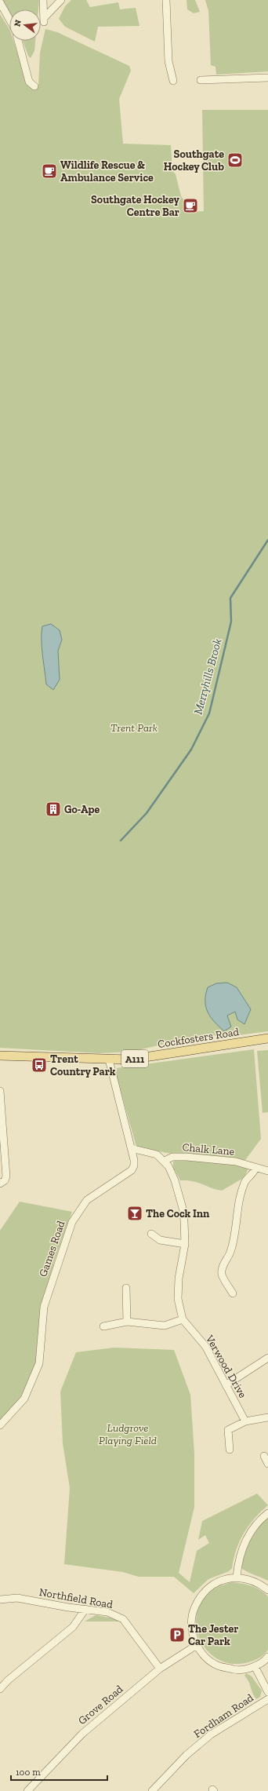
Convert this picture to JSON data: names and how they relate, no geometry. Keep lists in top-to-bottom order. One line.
{"streets":{"main road":["Cockfosters Road","A111"],"street":["Chalk Lane","Games Road","Verwood Drive","Northfield Road","Grove Road","Fordham Road"]},"crossings":[["Cockfosters Road","Games Road"],["Chalk Lane","Verwood Drive"],["Northfield Road","Grove Road"]],"water":["Merryhills Brook"],"parks":["Trent Park","Ludgrove Playing Field"],"places":{"sports":["Southgate Hockey Club"],"cafe":["Wildlife Rescue & Ambulance Service","Southgate Hockey Centre Bar"],"building":["Go-Ape"],"bus stop":["Trent Country Park"],"bar":["The Cock Inn"],"parking":["The Jester Car Park"]},"scale_bar":"100 m","north":"left"}
